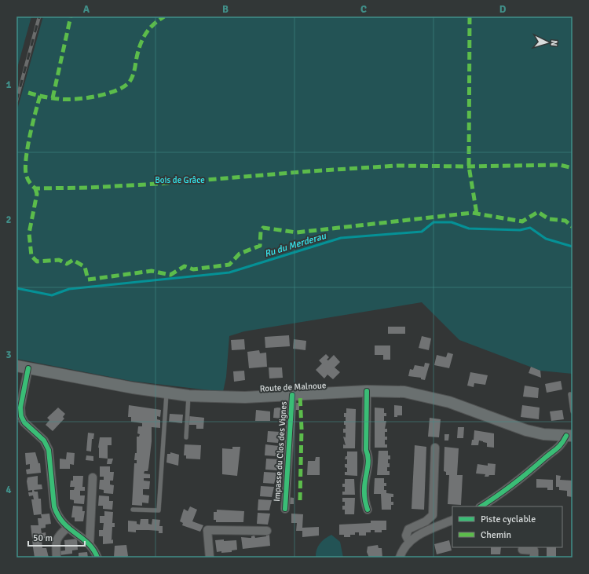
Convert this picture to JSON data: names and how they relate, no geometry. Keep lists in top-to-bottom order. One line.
{"streets":{"main road":["Route de Malnoue"],"street":["Impasse du Clos des Vignes"]},"crossings":[["Route de Malnoue","Impasse du Clos des Vignes"]],"water":["Ru du Merderau"],"parks":["Bois de Grâce"],"legend":["Piste cyclable","Chemin"],"scale_bar":"50 m","north":"right","grid":{"columns":["A","B","C","D"],"rows":["1","2","3","4"]}}
